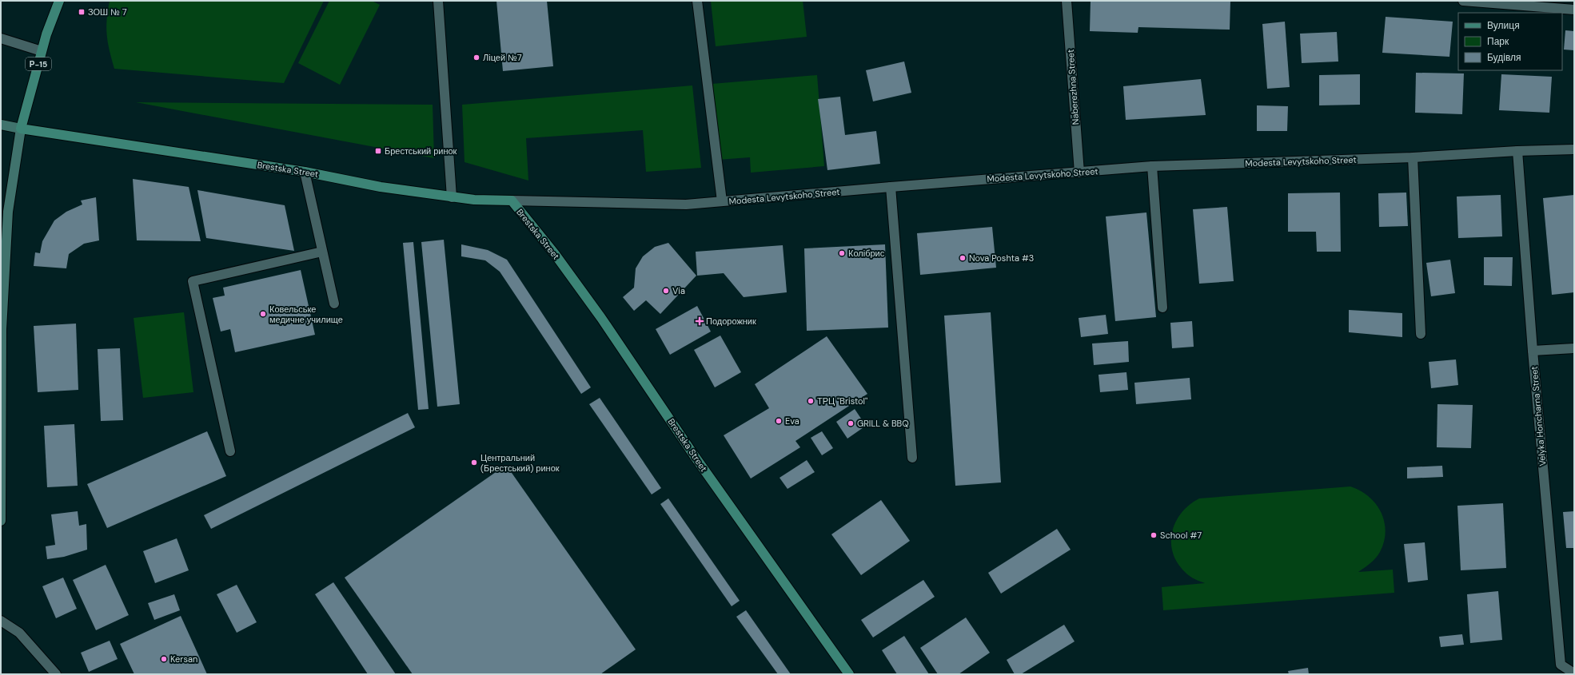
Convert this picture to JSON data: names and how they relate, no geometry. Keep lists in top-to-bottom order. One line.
{"streets":{"main road":["Р-15","Brestska Street"],"street":["Naberezhna Street","Modesta Levytskoho Street","Velyka Honcharna Street"]},"crossings":[["Р-15","Brestska Street"],["Naberezhna Street","Modesta Levytskoho Street"],["Modesta Levytskoho Street","Brestska Street"],["Modesta Levytskoho Street","Velyka Honcharna Street"]],"places":{"transit":["ЗОШ № 7","Брестський ринок"],"other":["Ліцей №7","Колібрис","Nova Poshta #3","Via","Ковельське медичне училище","ТРЦ \"Bristol\"","Eva","GRILL & BBQ","Центральний (Брестський) ринок","School #7","Kersan"],"health":["Подорожник"]},"legend":["Вулиця","Парк","Будівля"]}
